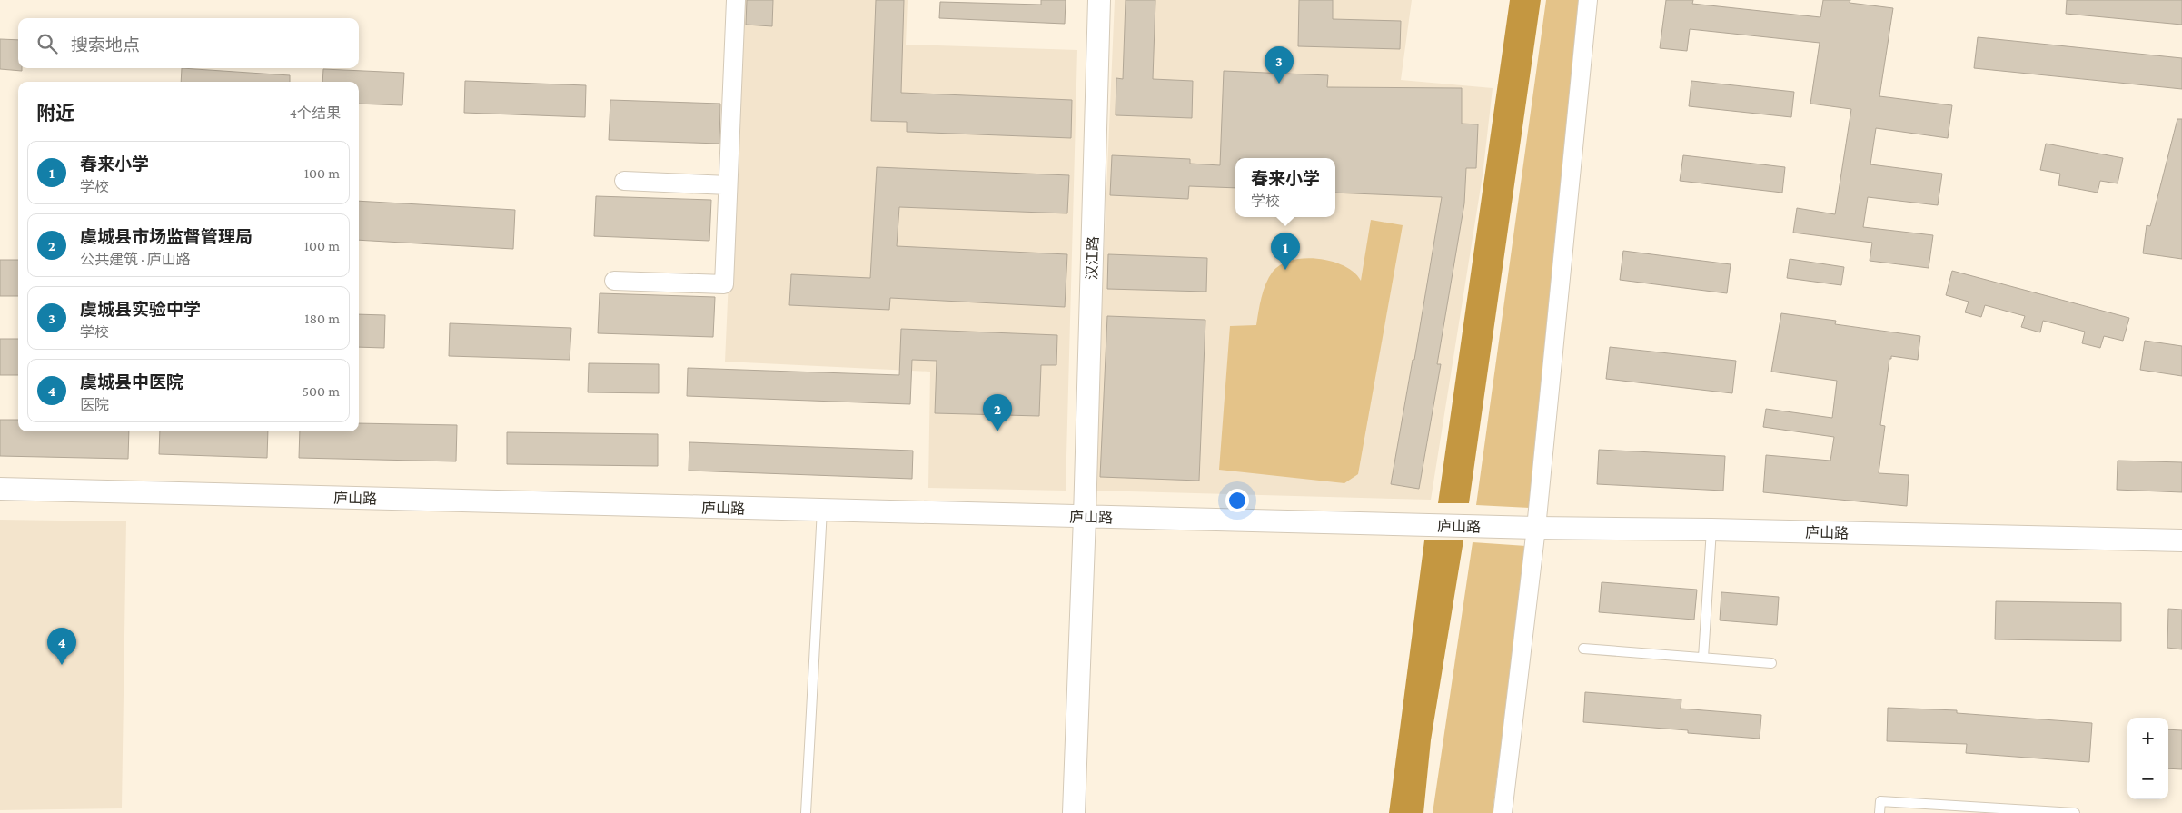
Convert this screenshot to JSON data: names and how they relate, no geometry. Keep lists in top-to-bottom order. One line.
{"streets":{"street":["汉江路","庐山路"]},"crossings":[["汉江路","庐山路"]],"page":{"search":"搜索地点","pins":["3","1","2","4"],"heading":["附近","4个结果"],"list":[{"mark":"1","name":"春来小学","note":"学校","value":"100 m"},{"mark":"2","name":"虞城县市场监督管理局","note":"公共建筑 · 庐山路","value":"100 m"},{"mark":"3","name":"虞城县实验中学","note":"学校","value":"180 m"},{"mark":"4","name":"虞城县中医院","note":"医院","value":"500 m"}],"popup":["春来小学","学校"],"map_buttons":["+","−"]}}
